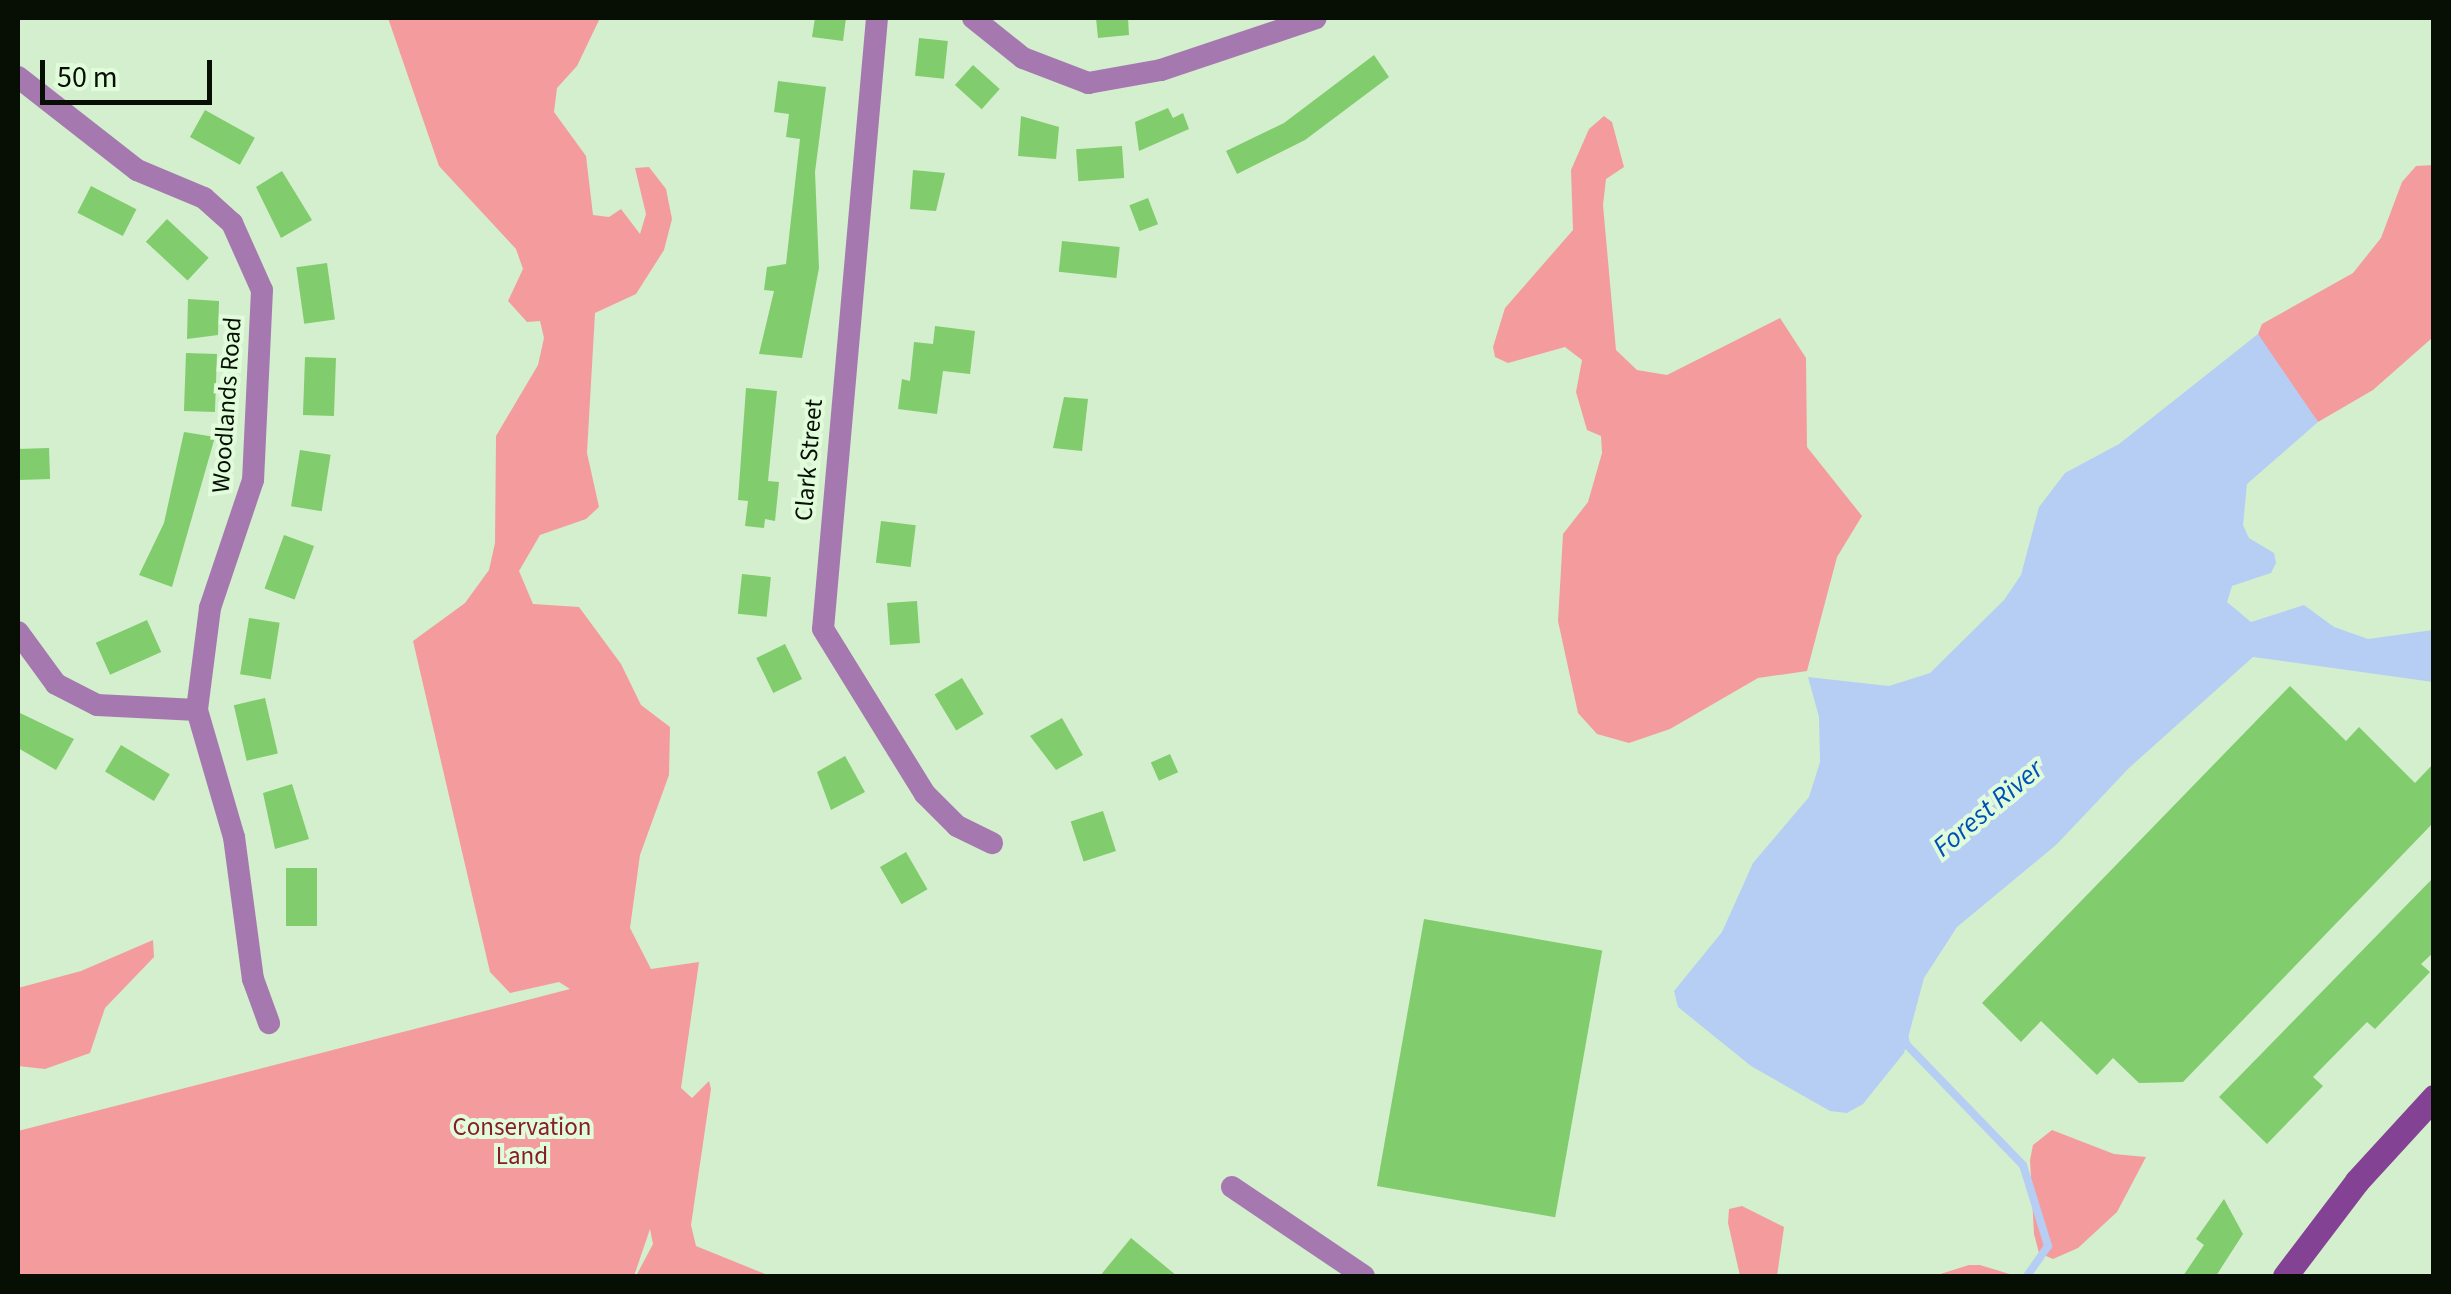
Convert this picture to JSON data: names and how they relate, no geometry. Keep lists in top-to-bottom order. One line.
{"streets":{"street":["Woodlands Road","Clark Street"]},"water":["Forest River"],"parks":["Conservation Land"],"scale_bar":"50 m"}
